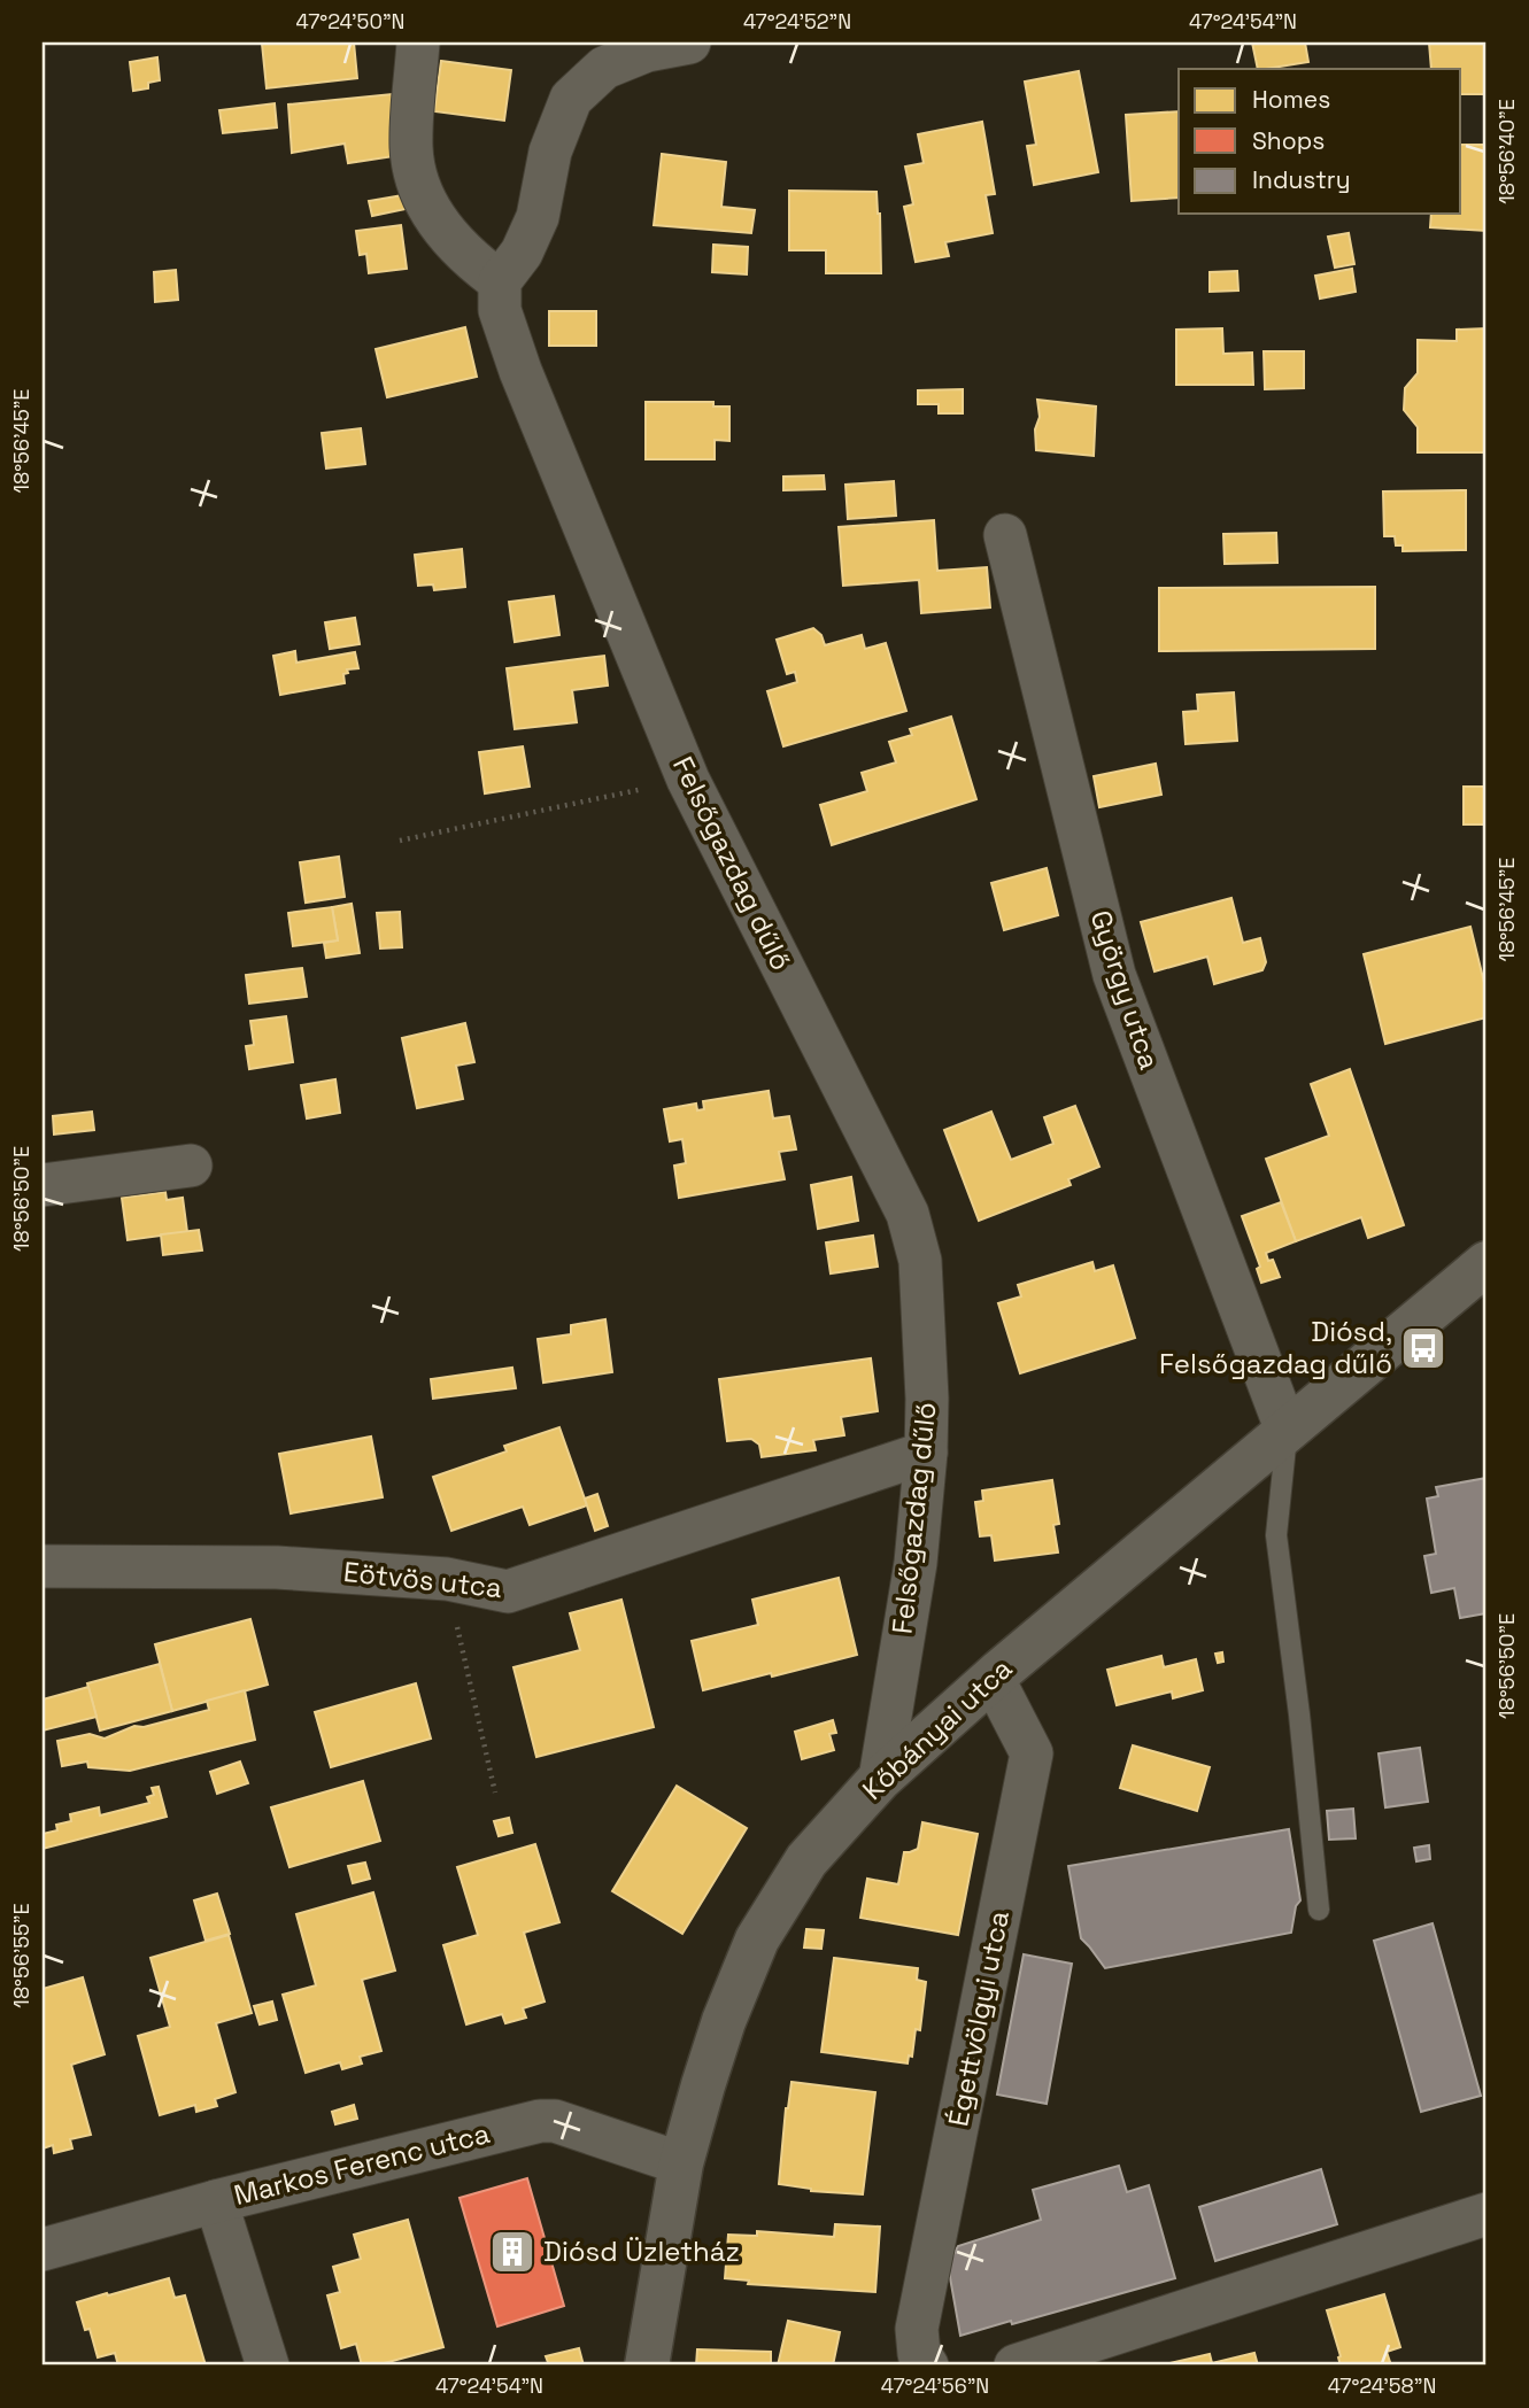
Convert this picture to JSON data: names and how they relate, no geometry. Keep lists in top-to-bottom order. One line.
{"streets":{"street":["Felsőgazdag dűlő","György utca","Eötvös utca","Kőbányai utca","Égettvölgyi utca","Markos Ferenc utca"]},"crossings":[["Felsőgazdag dűlő","Eötvös utca"],["Felsőgazdag dűlő","Kőbányai utca"],["György utca","Kőbányai utca"],["Kőbányai utca","Égettvölgyi utca"],["Kőbányai utca","Markos Ferenc utca"]],"places":{"bus stop":["Diósd, Felsőgazdag dűlő"],"building":["Diósd Üzletház"]},"legend":["Homes","Shops","Industry"],"coordinates":["47°24'50\"N","47°24'52\"N","47°24'54\"N","18°56'40\"E","18°56'45\"E","18°56'50\"E","18°56'55\"E","47°24'56\"N","47°24'58\"N"]}
